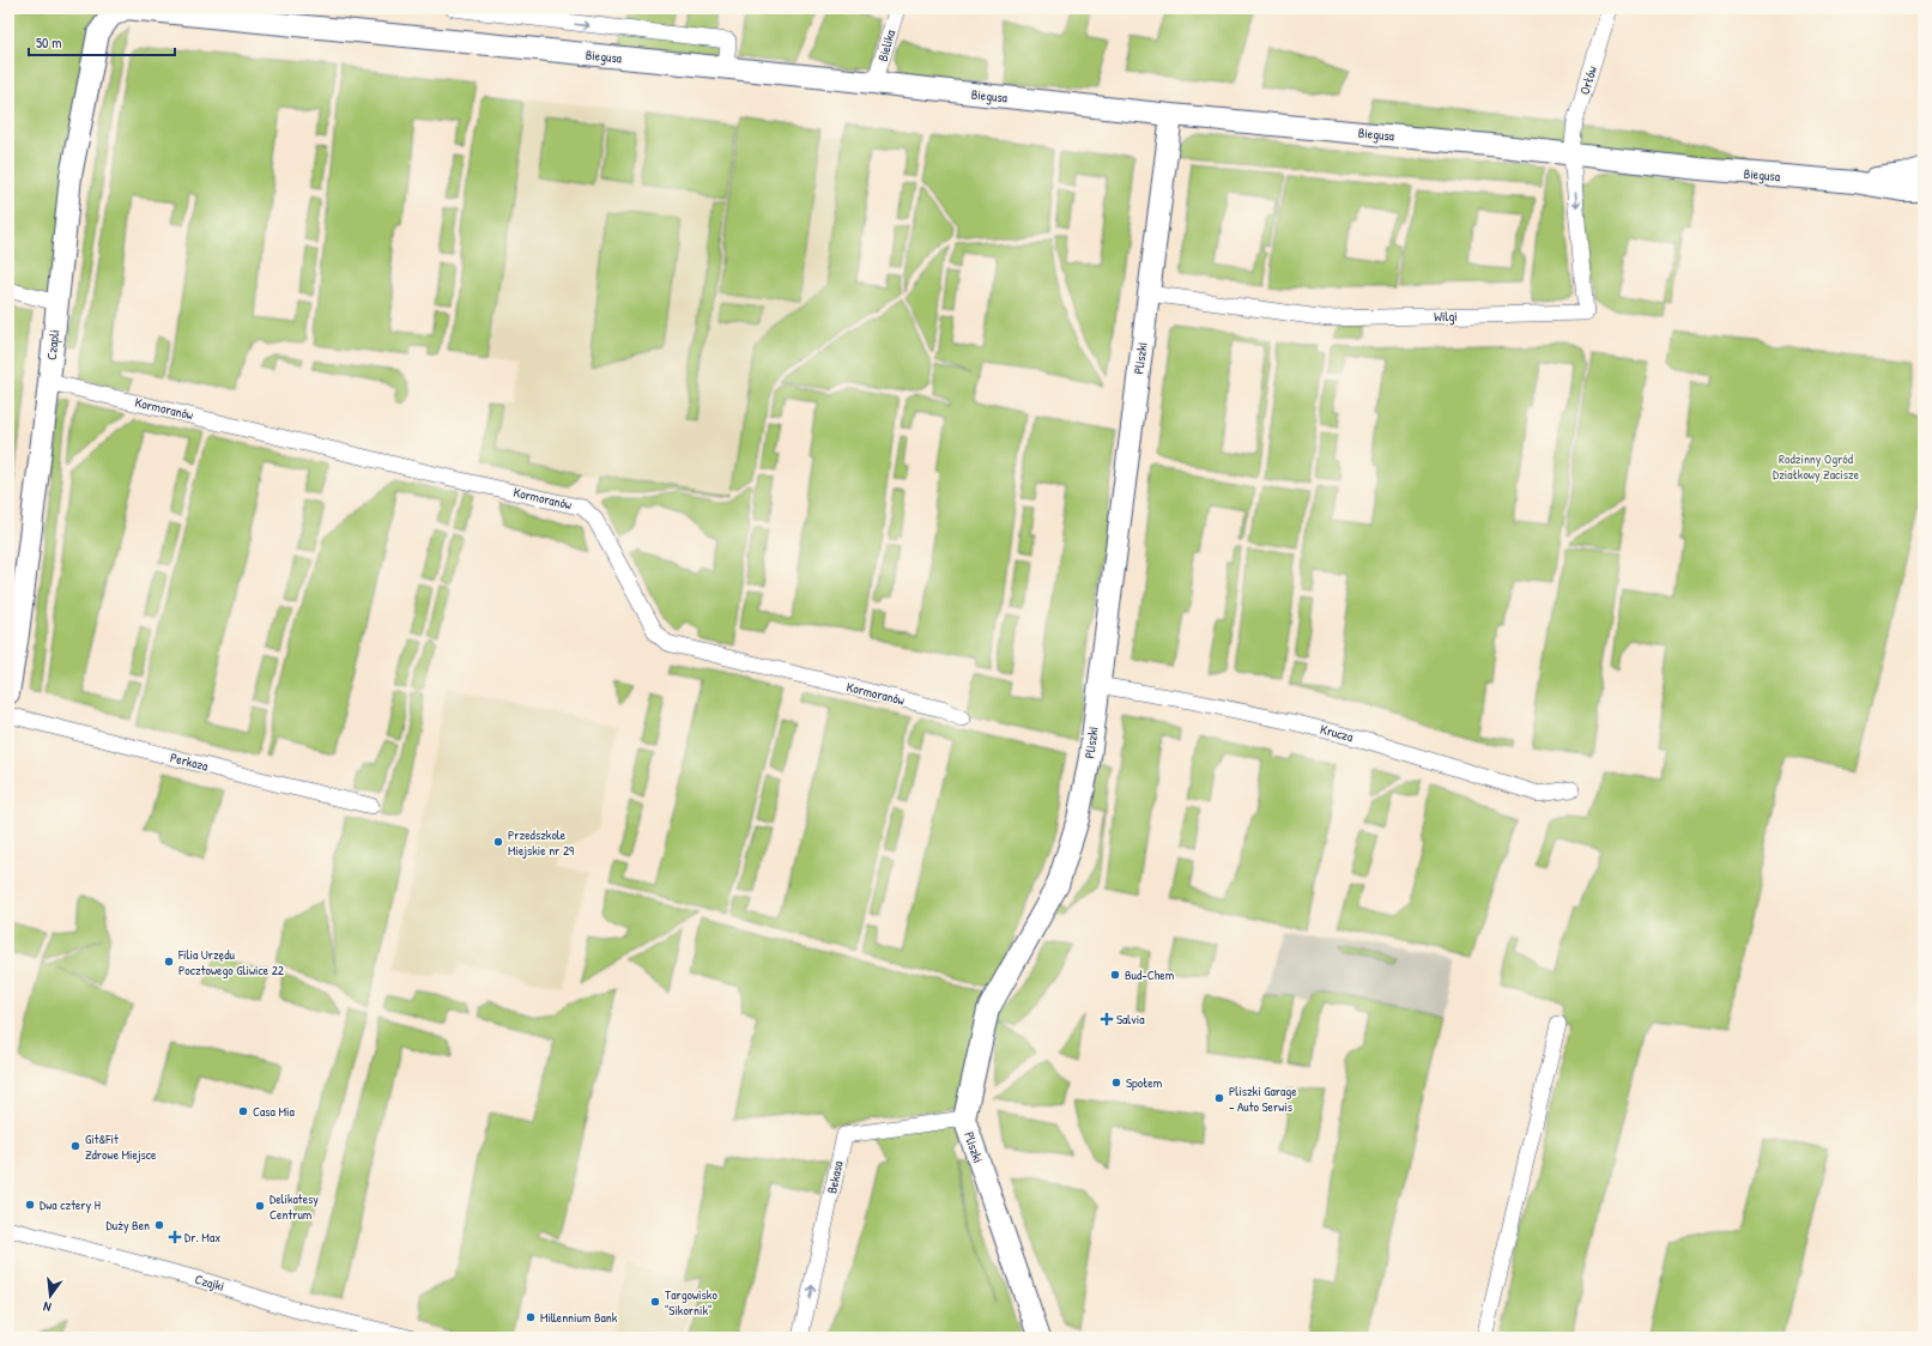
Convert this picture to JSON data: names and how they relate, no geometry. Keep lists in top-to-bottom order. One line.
{"streets":{"street":["Bielika","Biegusa","Orłów","Wilgi","Czapli","Pliszki","Kormoranów","Krucza","Perkoza","Bekasa","Czajki"]},"crossings":[["Bielika","Biegusa"],["Biegusa","Orłów"],["Biegusa","Wilgi"],["Biegusa","Czapli"],["Biegusa","Pliszki"],["Orłów","Wilgi"],["Wilgi","Pliszki"],["Czapli","Kormoranów"],["Pliszki","Krucza"],["Pliszki","Bekasa"]],"one_way":["Bekasa"],"parks":["Rodzinny Ogród Działkowy Zacisze"],"places":{"other":["Przedszkole Miejskie nr 29","Filia Urzędu Pocztowego Gliwice 22","Bud-Chem","Społem","Pliszki Garage - Auto Serwis","Casa Mia","Git&Fit Zdrowe Miejsce","Dwa cztery H","Delikatesy Centrum","Duży Ben","Targowisko \"Sikornik\"","Millennium Bank"],"health":["Salvia","Dr. Max"]},"scale_bar":"50 m","north":"bottom"}
